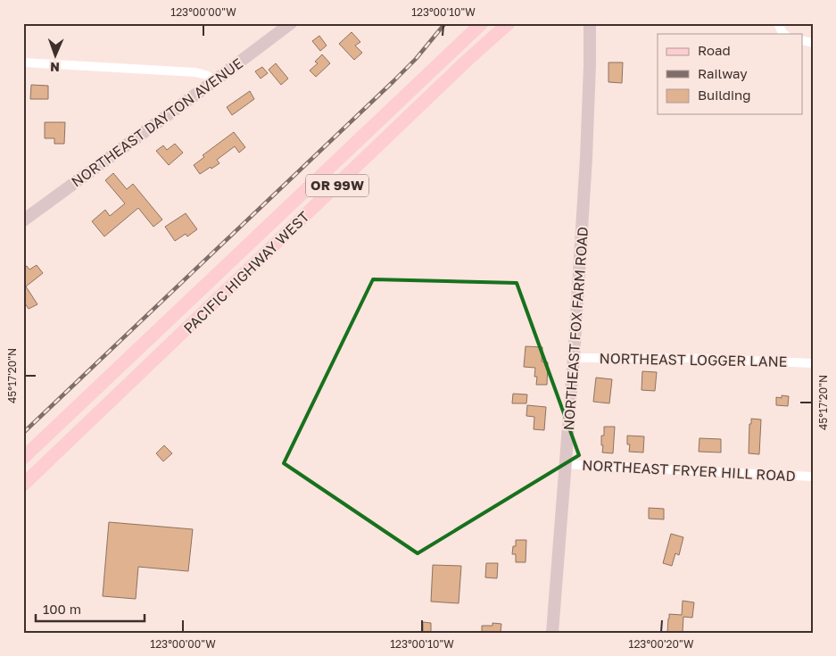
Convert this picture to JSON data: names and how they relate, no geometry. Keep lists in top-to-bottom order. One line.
{"streets":{"main road":["OR 99W","PACIFIC HIGHWAY WEST"],"street":["NORTHEAST DAYTON AVENUE","NORTHEAST FOX FARM ROAD","NORTHEAST LOGGER LANE","NORTHEAST FRYER HILL ROAD"]},"crossings":[["NORTHEAST FOX FARM ROAD","NORTHEAST LOGGER LANE"],["NORTHEAST FOX FARM ROAD","NORTHEAST FRYER HILL ROAD"]],"legend":["Road","Railway","Building"],"scale_bar":"100 m","north":"bottom","coordinates":["123°00'00\"W","123°00'10\"W","45°17'20\"N","123°00'20\"W"]}
